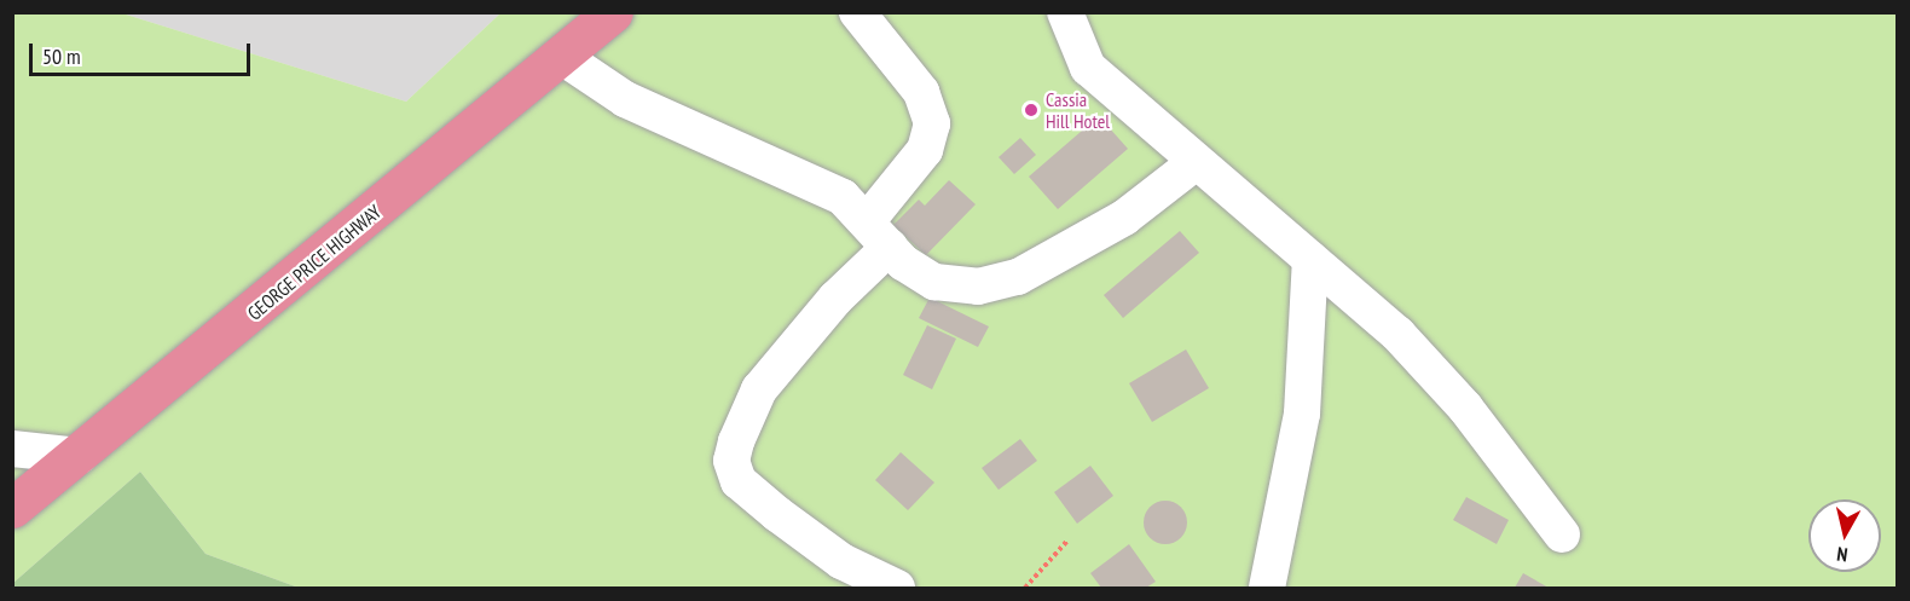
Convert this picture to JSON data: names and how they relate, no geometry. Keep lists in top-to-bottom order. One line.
{"streets":{"highway":["GEORGE PRICE HIGHWAY"]},"places":["Cassia Hill Hotel"],"scale_bar":"50 m","north":"bottom"}
